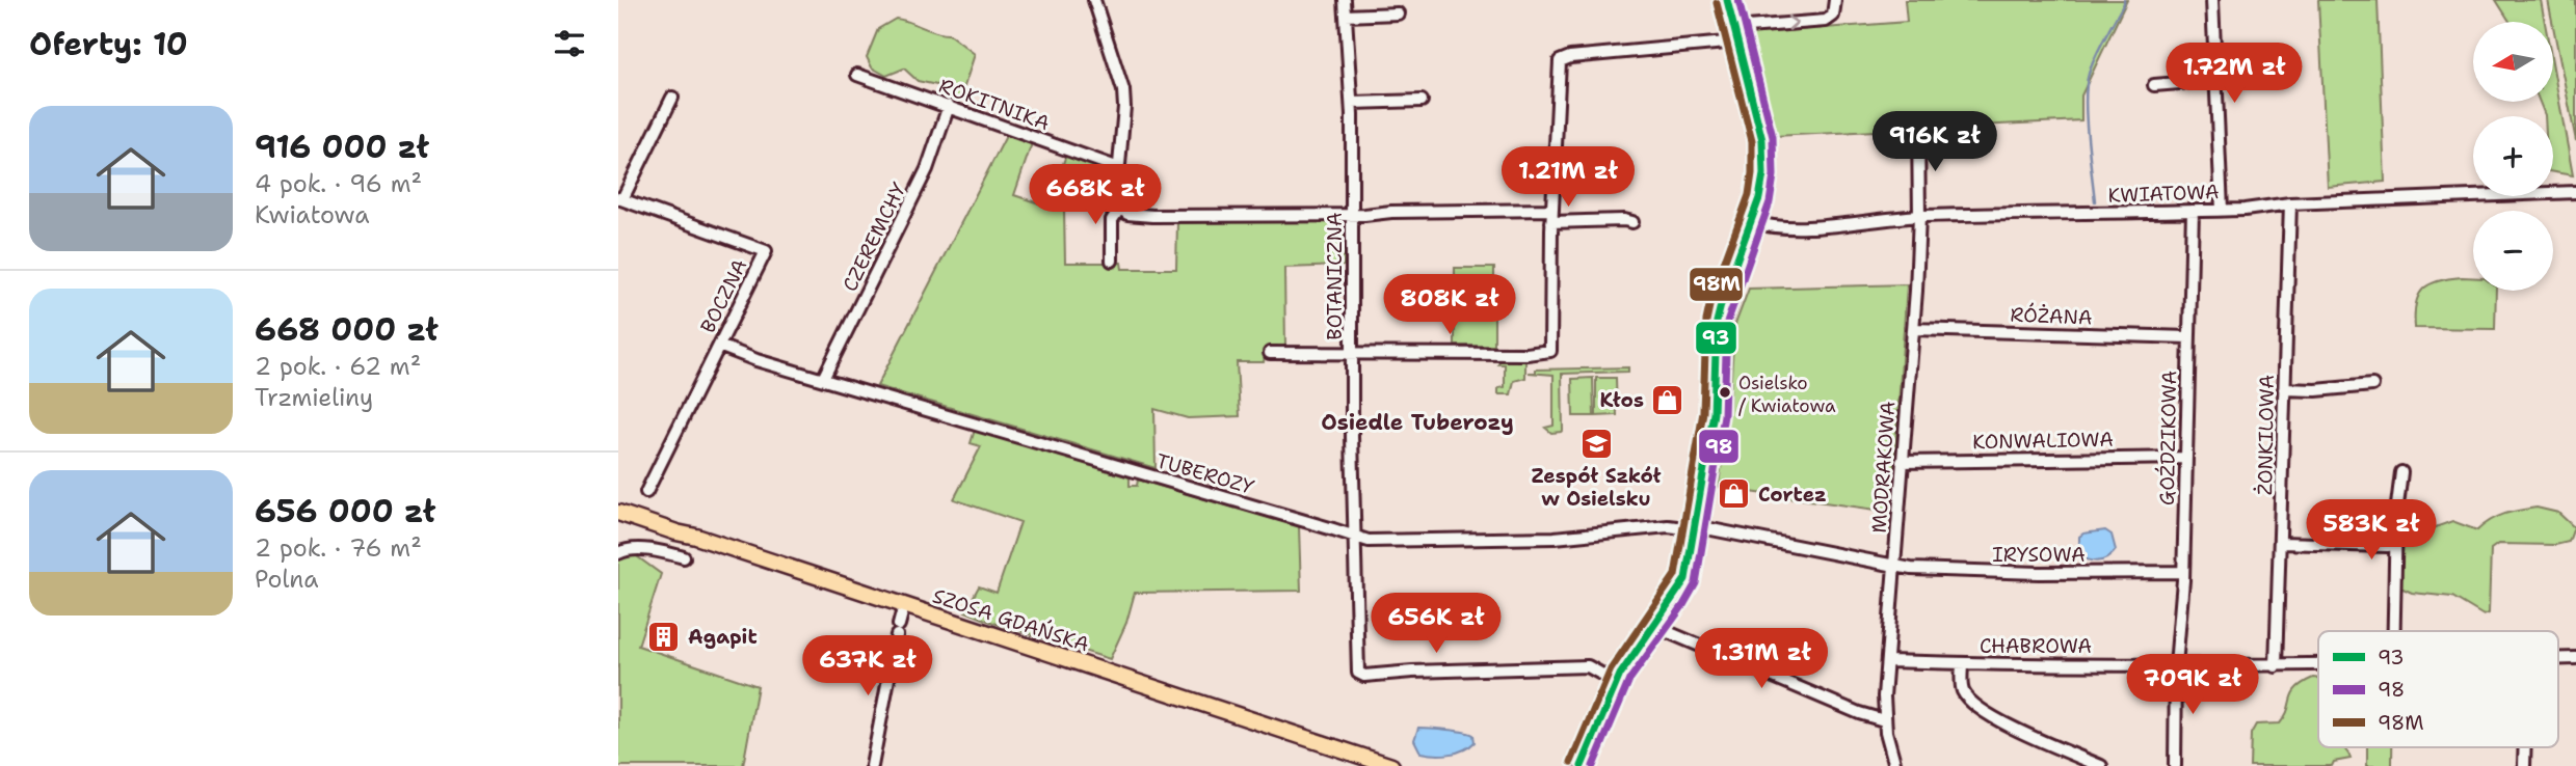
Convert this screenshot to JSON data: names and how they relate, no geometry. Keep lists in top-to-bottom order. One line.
{"streets":{"main road":["SZOSA GDAŃSKA"],"street":["ROKITNIKA","KWIATOWA","CZEREMCHY","BOTANICZNA","BOCZNA","RÓŻANA","ŻONKILOWA","GOŹDZIKOWA","KONWALIOWA","MODRAKOWA","TUBEROZY","IRYSOWA","CHABROWA"]},"crossings":[["ROKITNIKA","CZEREMCHY"],["KWIATOWA","ŻONKILOWA"],["KWIATOWA","GOŹDZIKOWA"],["KWIATOWA","MODRAKOWA"],["CZEREMCHY","TUBEROZY"],["BOTANICZNA","TUBEROZY"],["BOCZNA","TUBEROZY"],["RÓŻANA","GOŹDZIKOWA"],["RÓŻANA","MODRAKOWA"],["ŻONKILOWA","CHABROWA"],["GOŹDZIKOWA","KONWALIOWA"],["GOŹDZIKOWA","IRYSOWA"],["GOŹDZIKOWA","CHABROWA"],["KONWALIOWA","MODRAKOWA"],["MODRAKOWA","IRYSOWA"],["MODRAKOWA","CHABROWA"],["TUBEROZY","IRYSOWA"]],"districts":["Osiedle Tuberozy"],"places":{"other":["Osielsko / Kwiatowa"],"shop":["Kłos","Cortez"],"school or university":["Zespół Szkół w Osielsku"],"building":["Agapit"]},"lines":["transit line 93","transit line 98","transit line 98M"],"legend":["93","98","98M"],"north":"left","page":{"heading":"Oferty: 10","map_buttons":["+","−"],"price":["1.72M zł","916K zł","1.21M zł","668K zł","808K zł","583K zł","656K zł","1.31M zł","637K zł","709K zł"],"list":[{"name":"916 000 zł","note":"4 pok. · 96 m² · Kwiatowa"},{"name":"668 000 zł","note":"2 pok. · 62 m² · Trzmieliny"},{"name":"656 000 zł","note":"2 pok. · 76 m² · Polna"}]}}
